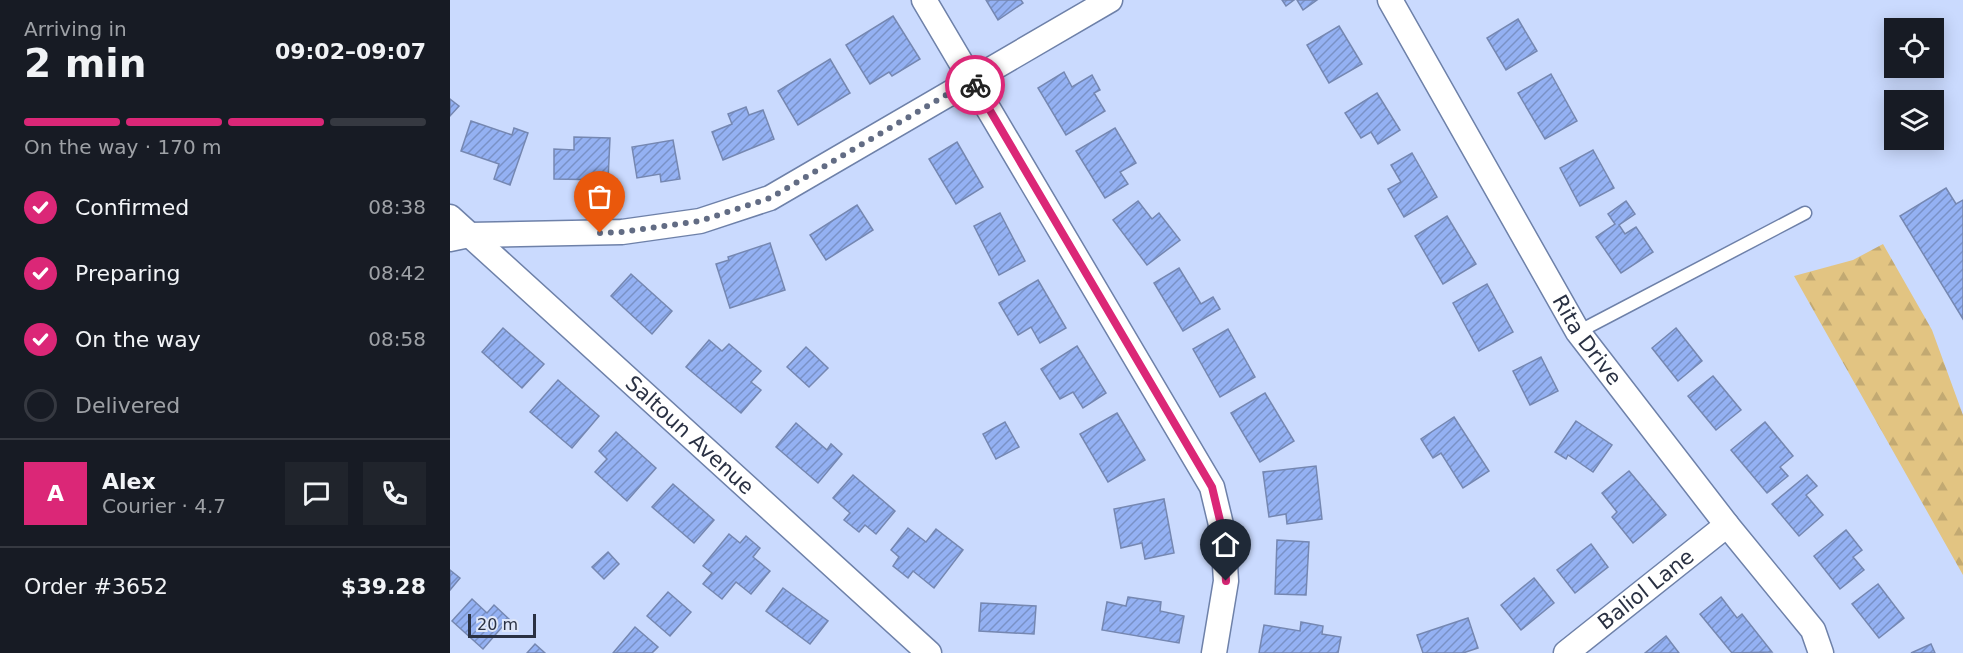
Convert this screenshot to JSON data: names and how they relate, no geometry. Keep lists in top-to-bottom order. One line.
{"streets":{"street":["Rita Drive","Saltoun Avenue","Baliol Lane"]},"crossings":[["Rita Drive","Baliol Lane"]],"scale_bar":"20 m","page":{"heading":["2 min","Arriving in","09:02–09:07"],"panel":["Alex","Courier · 4.7","Order #3652","$39.28"],"bar":"On the way · 170 m","list":[["Confirmed","08:38"],["Preparing","08:42"],["On the way","08:58"],"Delivered"],"round":"A","scale":"20 m"}}
